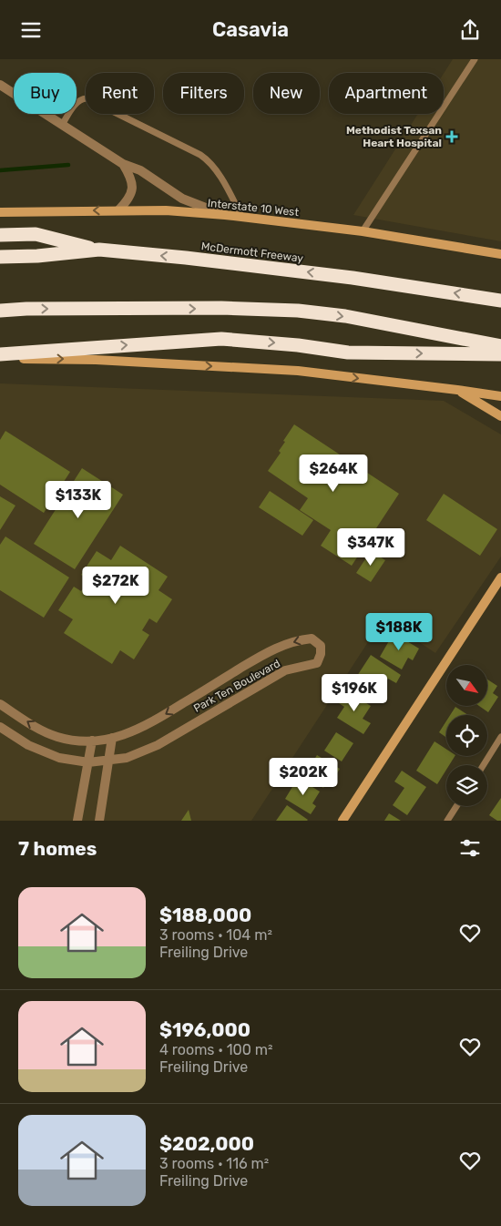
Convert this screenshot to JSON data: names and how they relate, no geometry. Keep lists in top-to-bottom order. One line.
{"streets":{"highway":["McDermott Freeway"],"main road":["Interstate 10 West"],"street":["Park Ten Boulevard"]},"places":{"health":["Methodist Texsan Heart Hospital"]},"north":"bottom right","page":{"header":"Casavia","chip":["Buy","Rent","Filters","New","Apartment"],"price":["$264K","$133K","$347K","$272K","$188K","$196K","$202K"],"heading":"7 homes","list":[{"name":"$188,000","note":"3 rooms · 104 m² · Freiling Drive"},{"name":"$196,000","note":"4 rooms · 100 m² · Freiling Drive"},{"name":"$202,000","note":"3 rooms · 116 m² · Freiling Drive"}]}}
